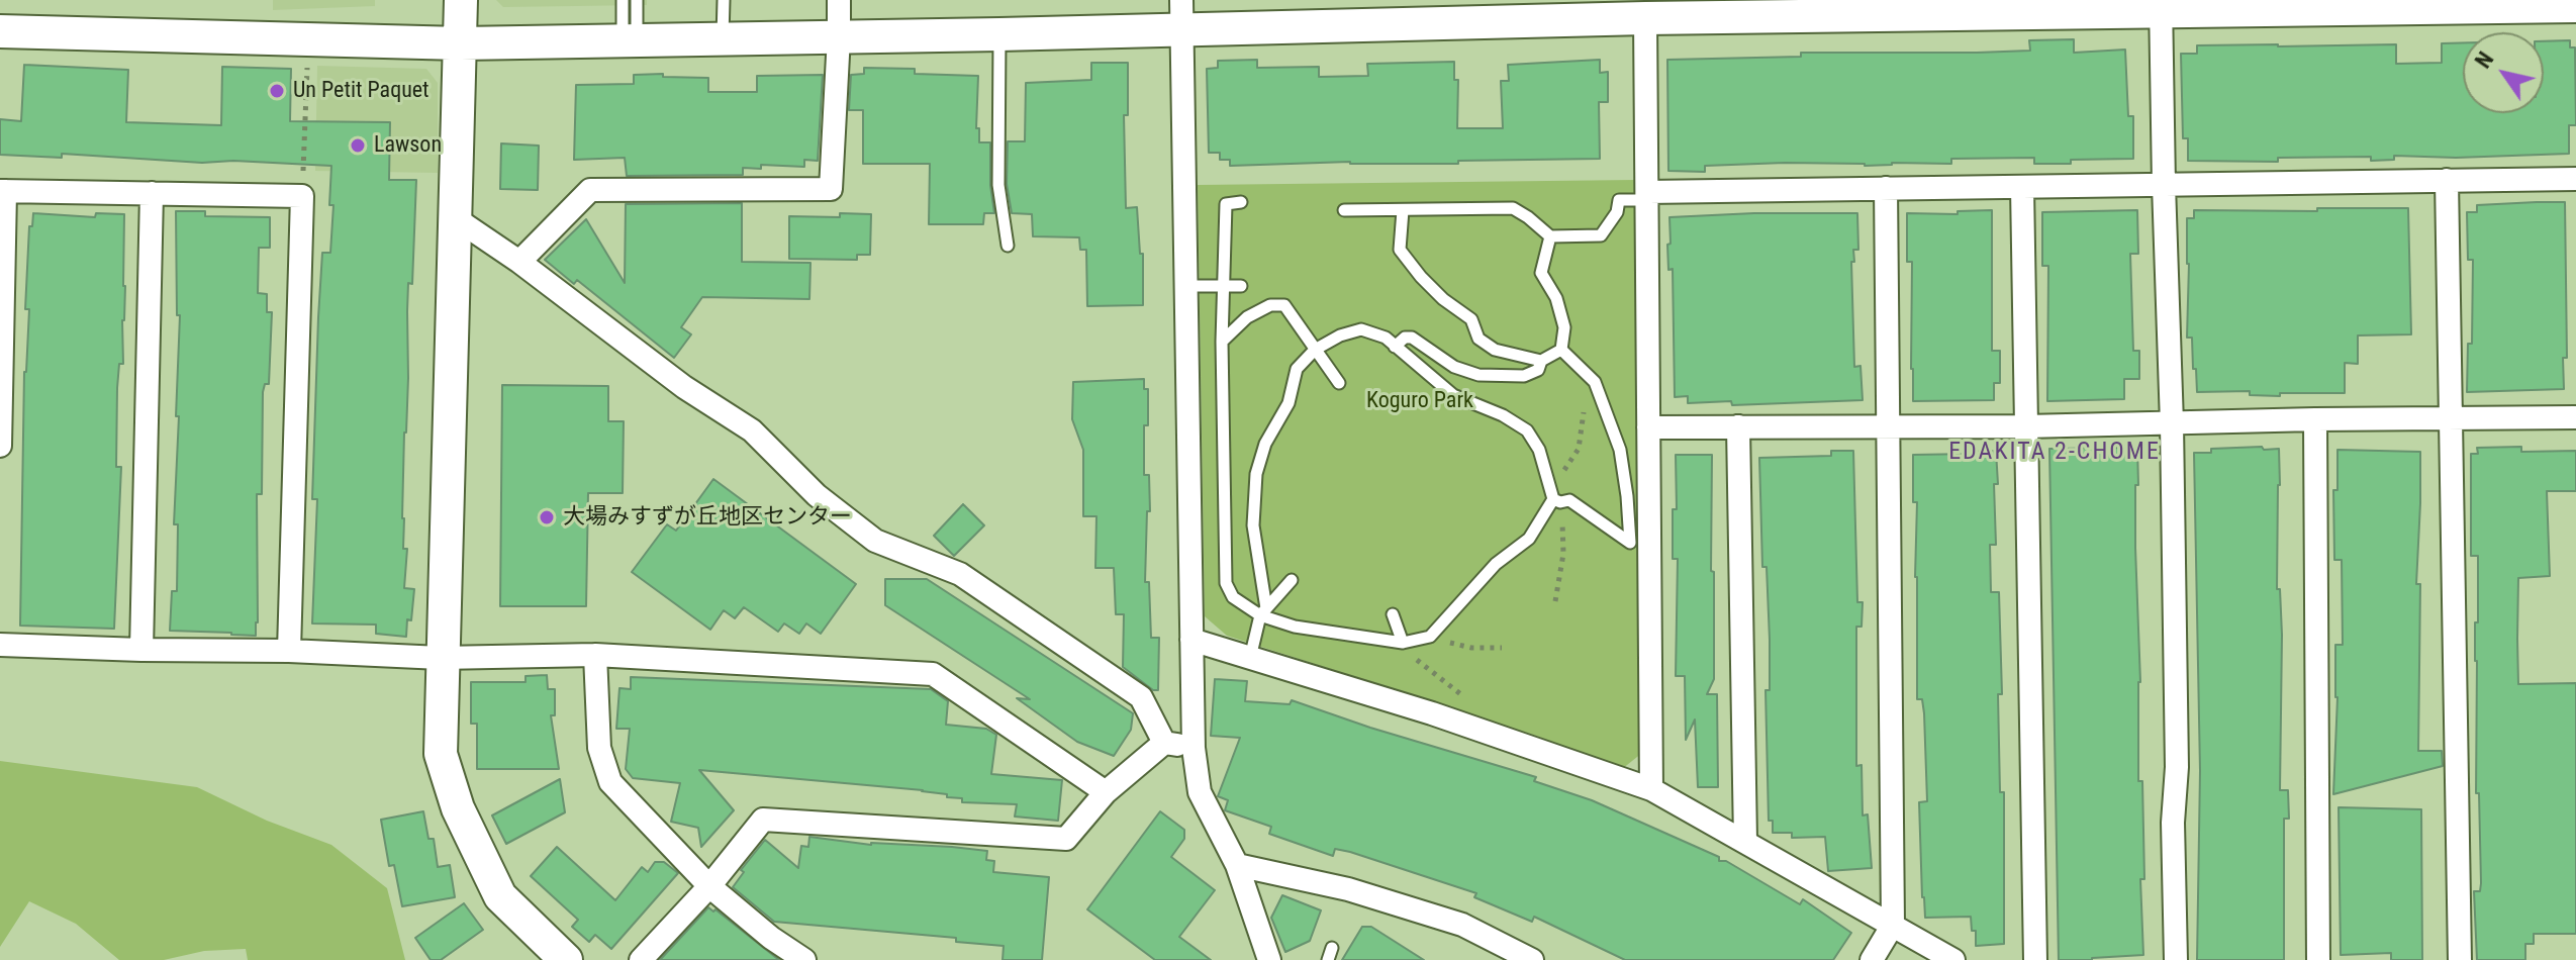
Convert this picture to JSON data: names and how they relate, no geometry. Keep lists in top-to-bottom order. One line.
{"districts":["EDAKITA 2-CHOME"],"parks":["Koguro Park"],"places":["Un Petit Paquet","Lawson","大場みすずが丘地区センター"],"north":"top left"}
